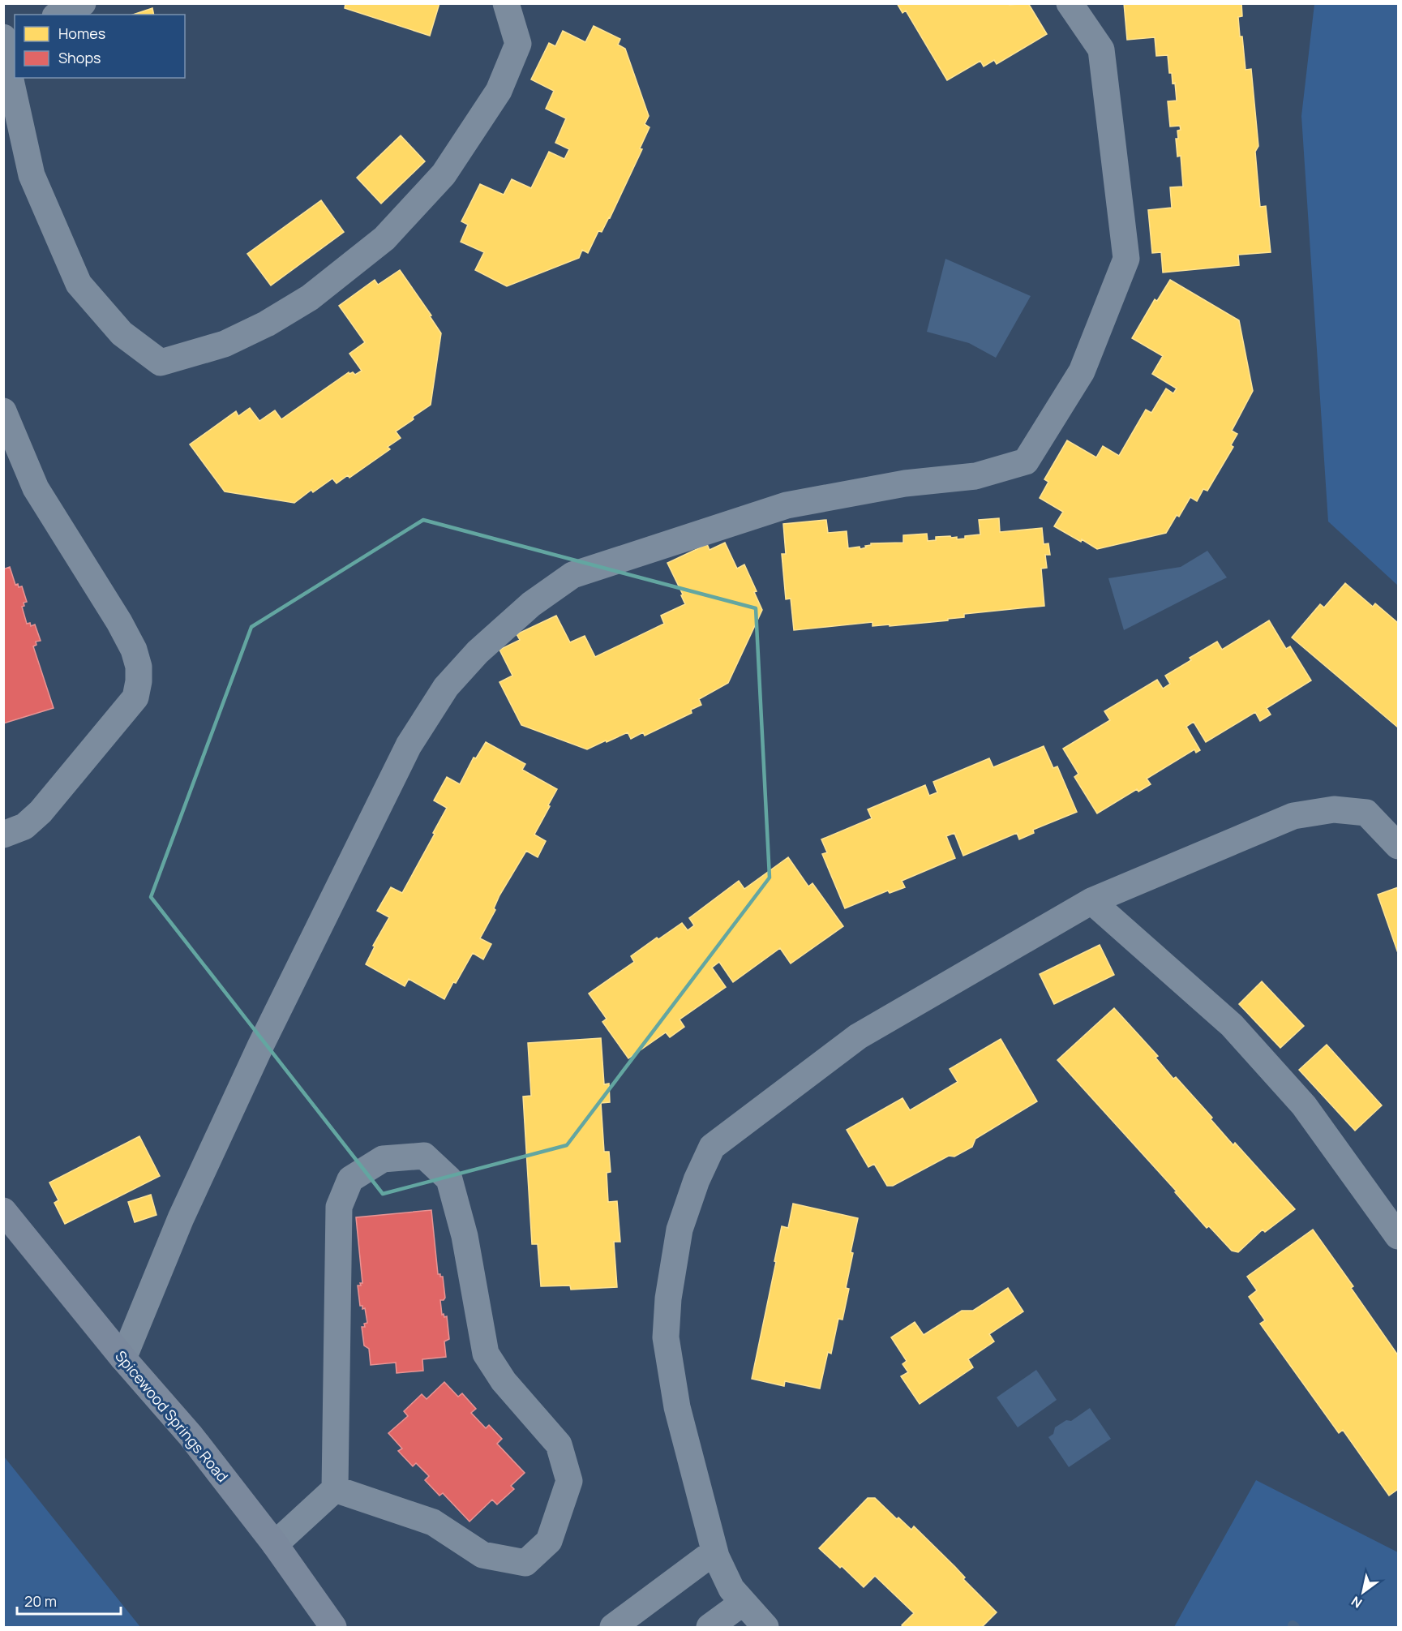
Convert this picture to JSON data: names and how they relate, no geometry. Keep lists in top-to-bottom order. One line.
{"streets":{"main road":["Spicewood Springs Road"]},"legend":["Homes","Shops"],"scale_bar":"20 m","north":"bottom left"}
